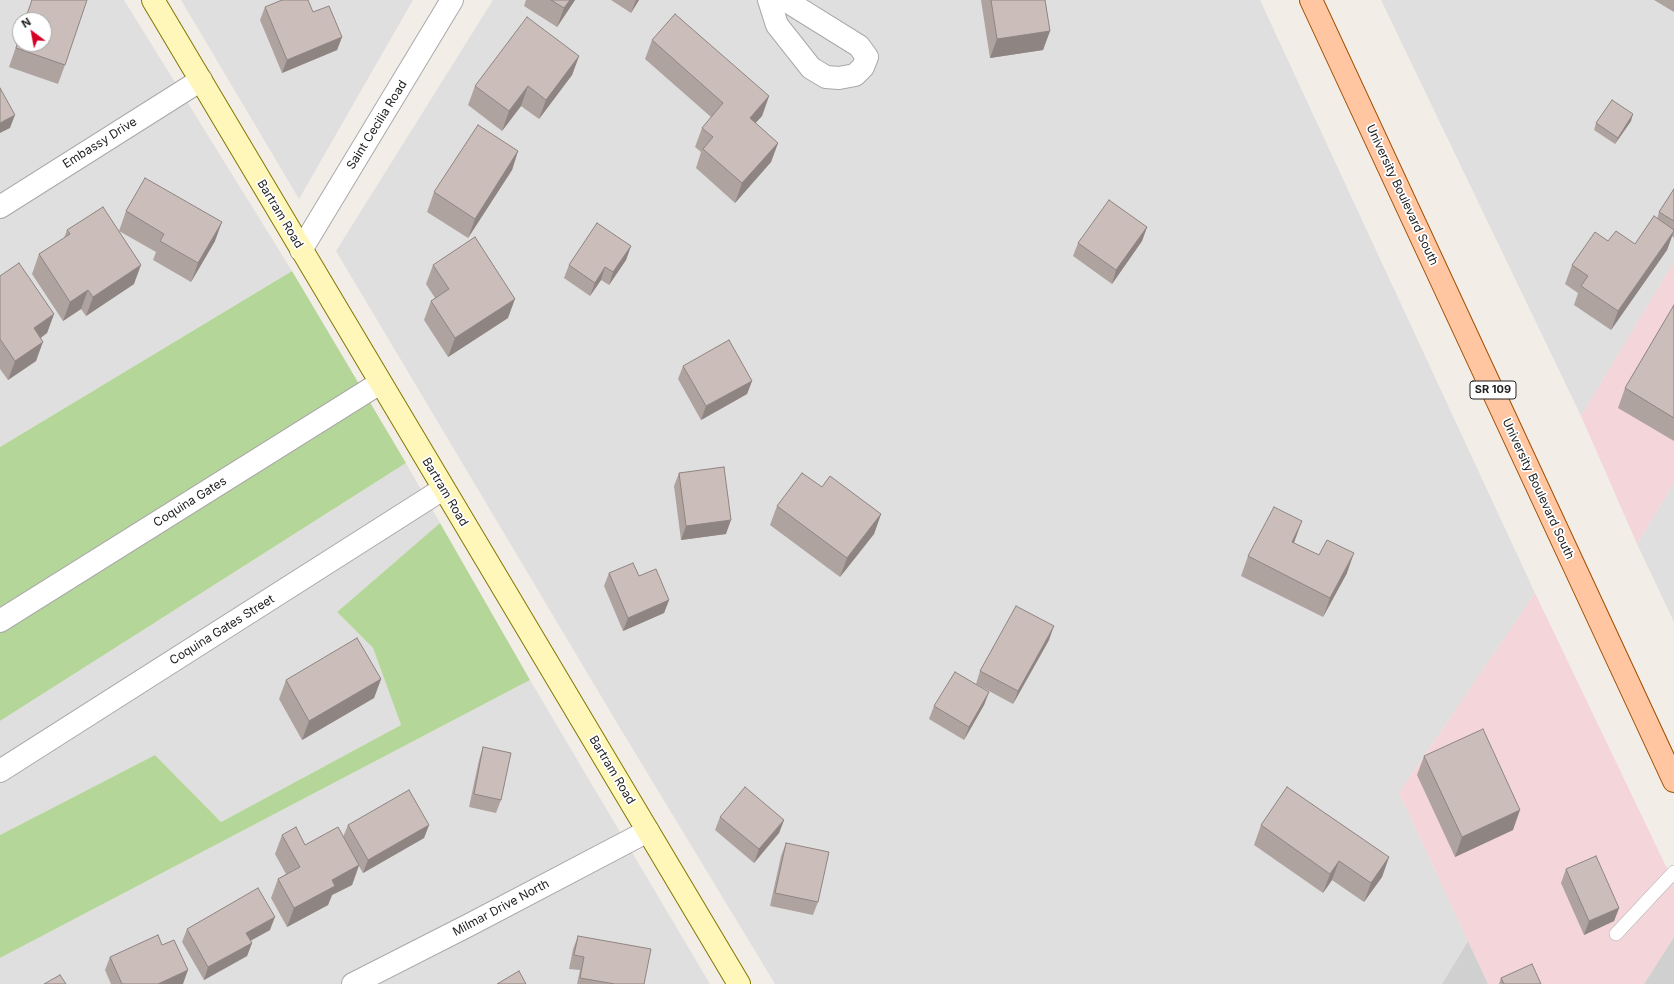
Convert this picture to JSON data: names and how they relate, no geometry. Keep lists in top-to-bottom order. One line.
{"streets":{"main road":["University Boulevard South","SR 109"],"street":["Saint Cecilia Road","Embassy Drive","Bartram Road","Coquina Gates","Coquina Gates Street","Milmar Drive North"]},"crossings":[["Saint Cecilia Road","Bartram Road"],["Embassy Drive","Bartram Road"],["Bartram Road","Coquina Gates"],["Bartram Road","Coquina Gates Street"],["Bartram Road","Milmar Drive North"]],"north":"top left"}
